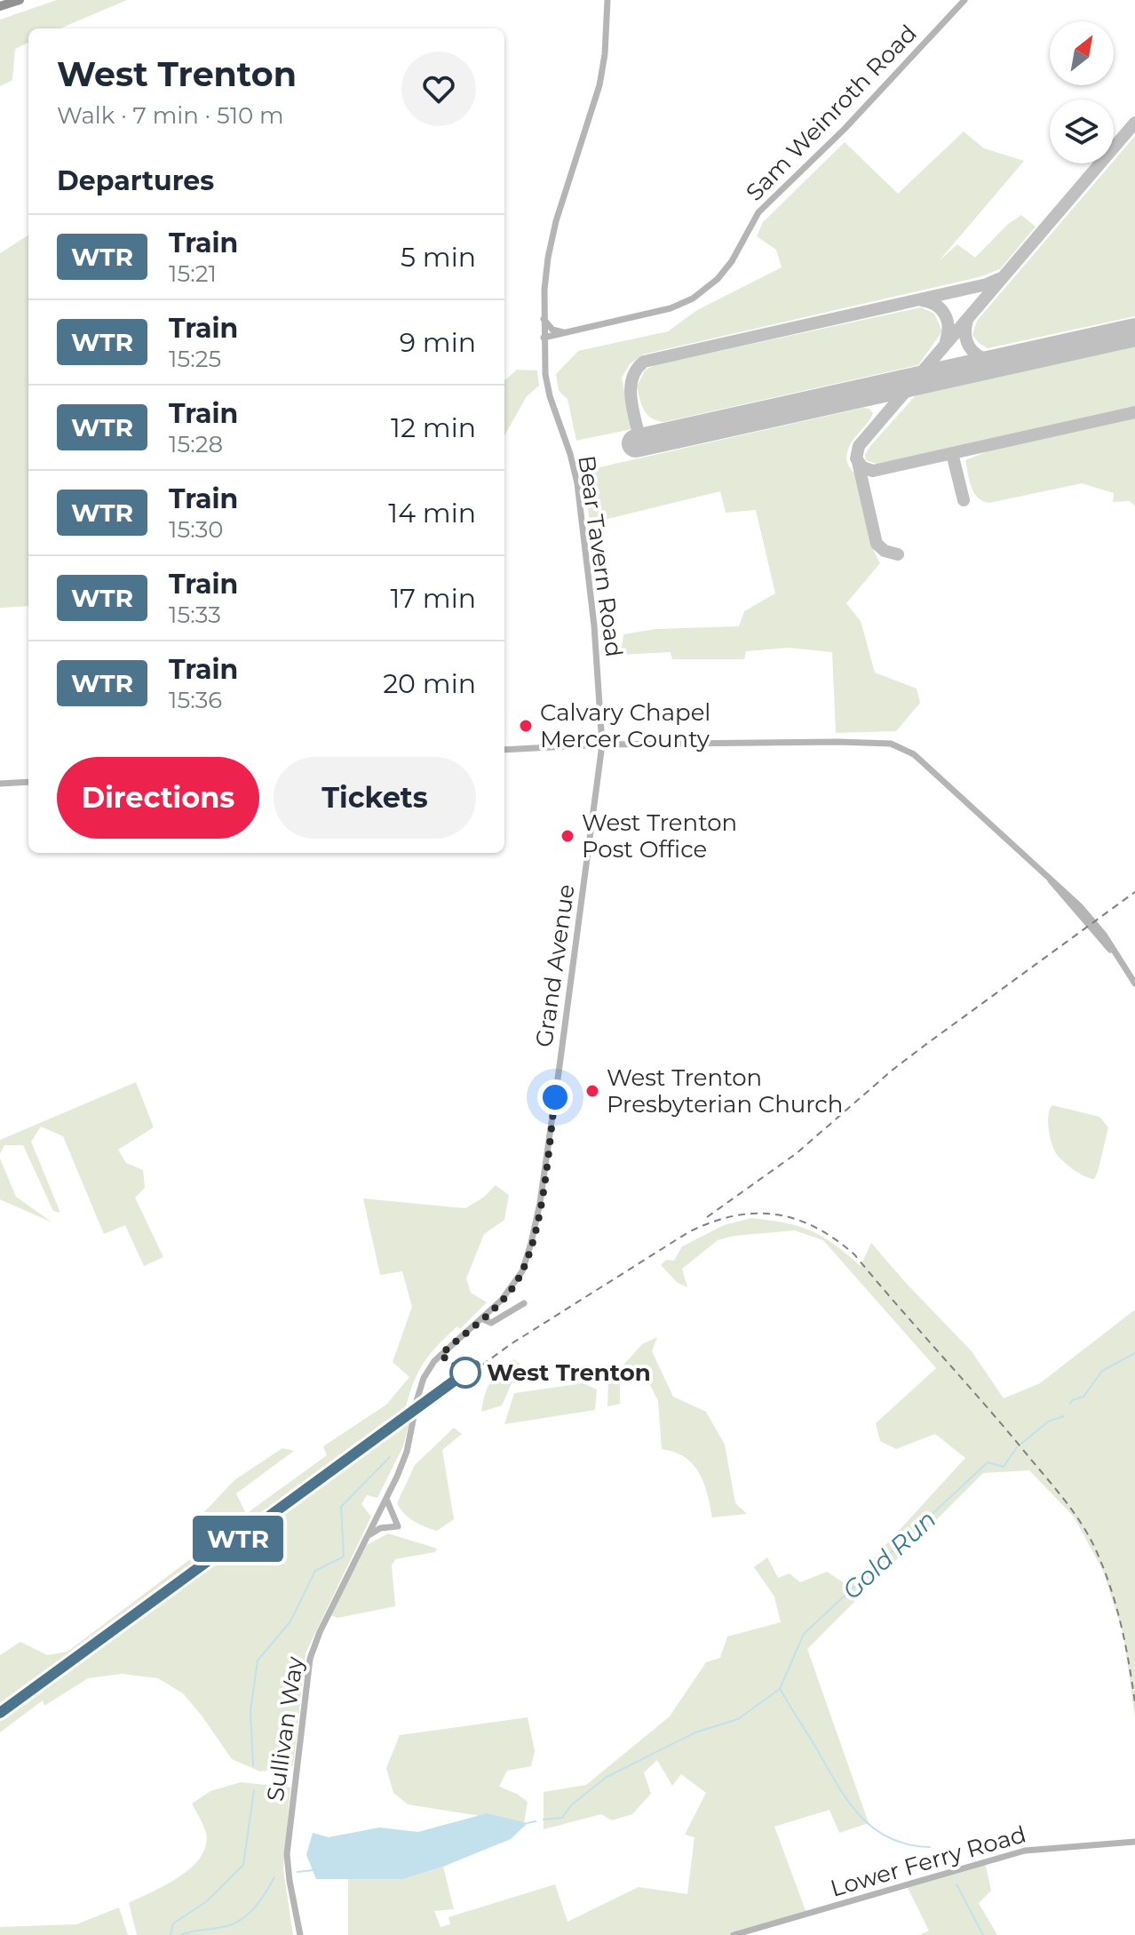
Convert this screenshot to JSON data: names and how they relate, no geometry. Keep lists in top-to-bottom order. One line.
{"streets":{"main road":["Sam Weinroth Road","Bear Tavern Road","Grand Avenue","Sullivan Way","Lower Ferry Road"]},"crossings":[["Sam Weinroth Road","Bear Tavern Road"],["Bear Tavern Road","Grand Avenue"]],"water":["Gold Run"],"places":["Calvary Chapel Mercer County","West Trenton Post Office","West Trenton Presbyterian Church","West Trenton"],"north":"top right","page":{"on_map":"WTR","heading":[["West Trenton","Walk · 7 min · 510 m"],"Departures"],"list":[{"mark":"WTR","name":"Train","note":"15:21","value":"5 min"},{"mark":"WTR","name":"Train","note":"15:25","value":"9 min"},{"mark":"WTR","name":"Train","note":"15:28","value":"12 min"},{"mark":"WTR","name":"Train","note":"15:30","value":"14 min"},{"mark":"WTR","name":"Train","note":"15:33","value":"17 min"},{"mark":"WTR","name":"Train","note":"15:36","value":"20 min"}],"buttons":["Directions","Tickets"]}}
